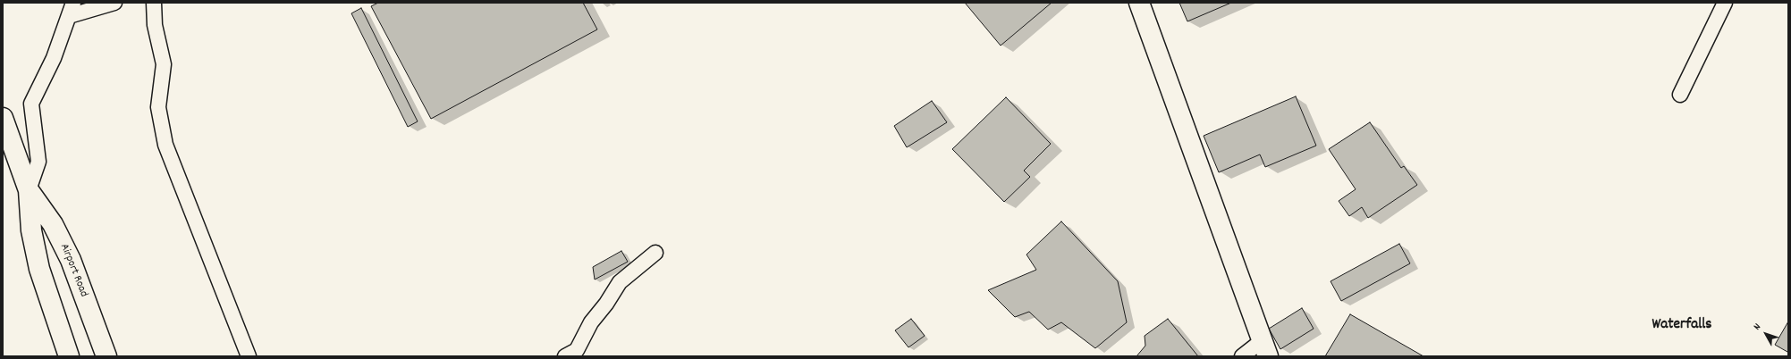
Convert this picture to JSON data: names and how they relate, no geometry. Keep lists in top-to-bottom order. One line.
{"streets":{"main road":["Airport Road"]},"districts":["Waterfalls"],"north":"top left"}
